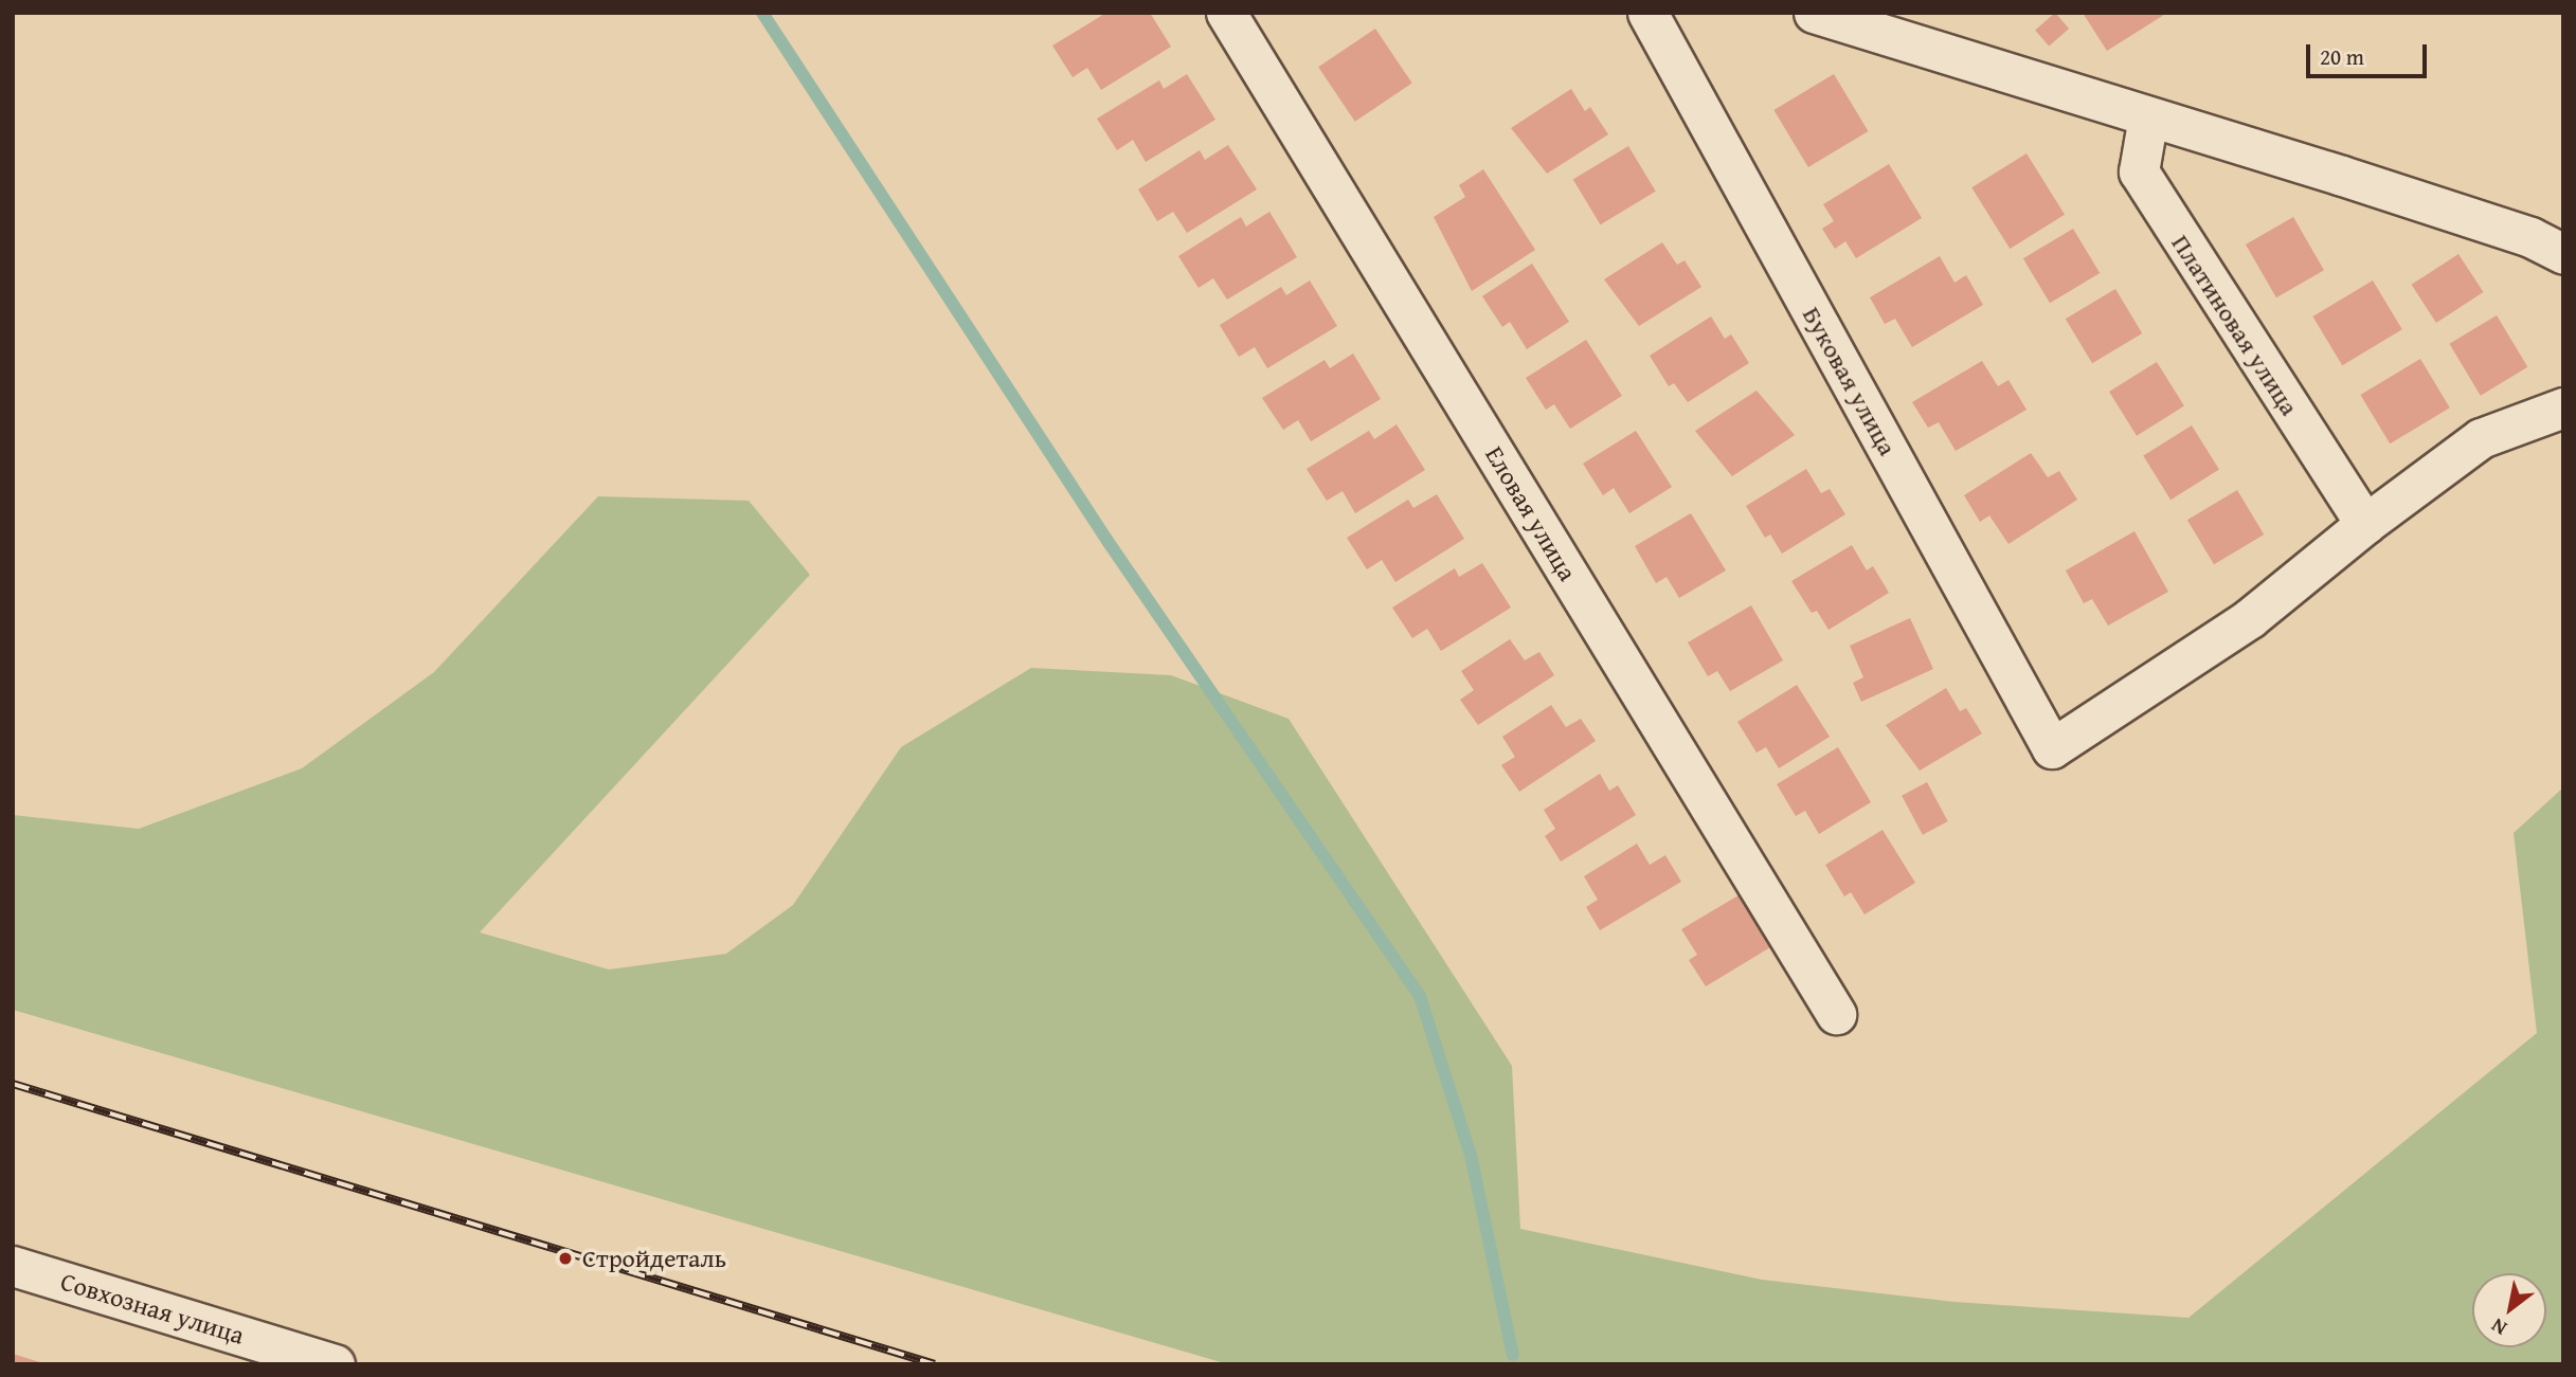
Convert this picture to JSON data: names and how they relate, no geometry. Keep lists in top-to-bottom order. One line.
{"streets":{"street":["Платиновая улица","Буковая улица","Еловая улица","Совхозная улица"]},"crossings":[["Платиновая улица","Буковая улица"]],"places":["Стройдеталь"],"scale_bar":"20 m","north":"bottom left"}
